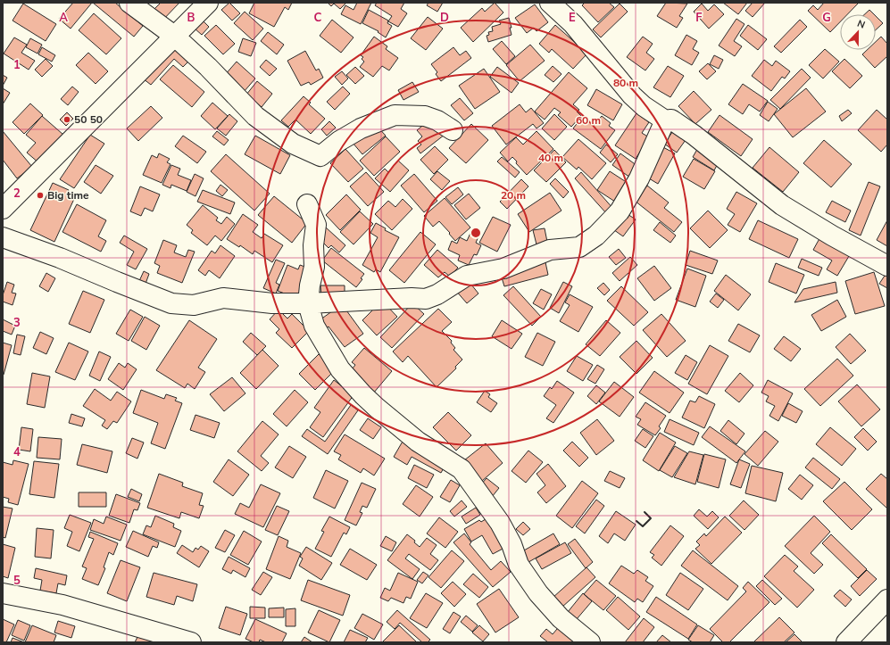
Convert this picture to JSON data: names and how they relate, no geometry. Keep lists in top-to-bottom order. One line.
{"places":["50 50","Big time"],"north":"top","grid":{"columns":["A","B","C","D","E","F","G"],"rows":["1","2","3","4","5"]},"rings":["80 m","60 m","40 m","20 m"]}
